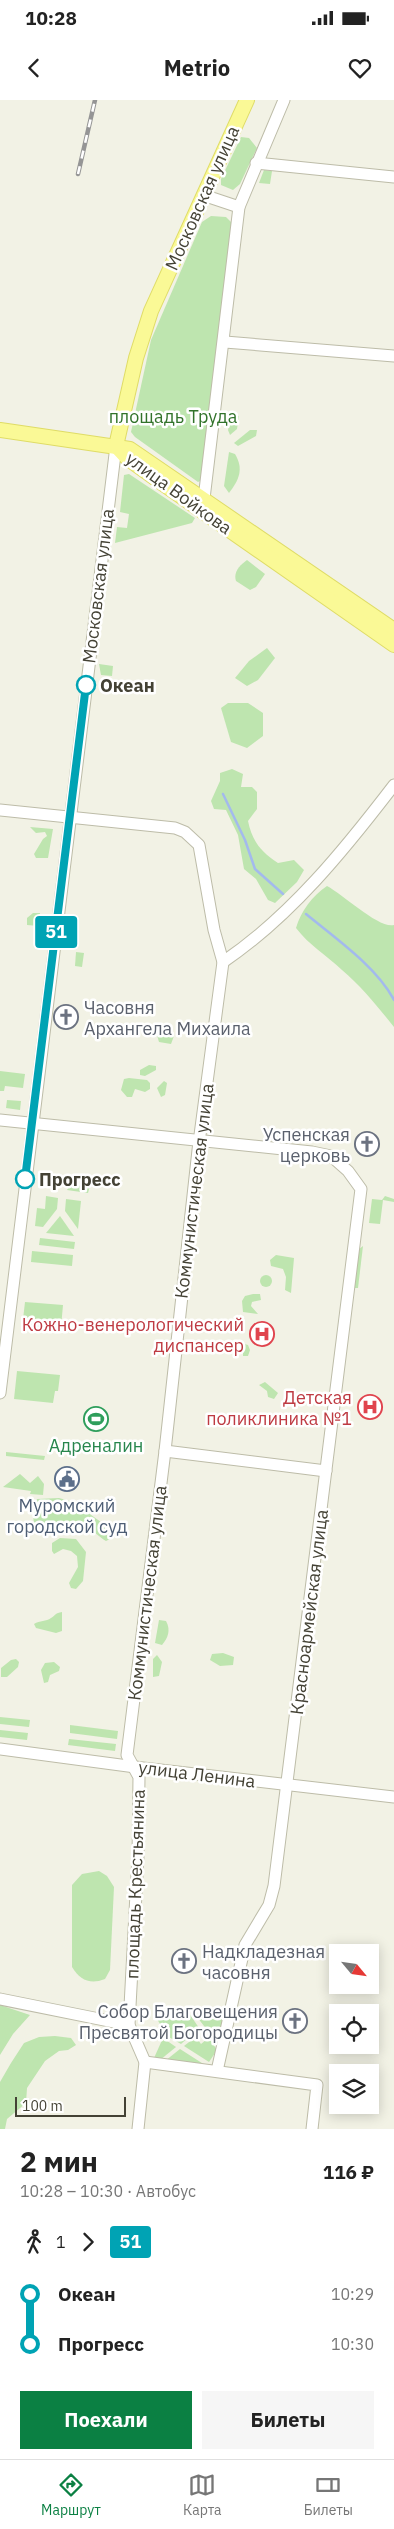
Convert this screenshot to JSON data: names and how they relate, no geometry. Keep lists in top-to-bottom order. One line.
{"streets":{"main road":["Московская улица","улица Войкова"],"street":["Коммунистическая улица","Красноармейская улица","улица Ленина","площадь Крестьянина"]},"crossings":[["Московская улица","улица Войкова"],["Московская улица","Коммунистическая улица"],["Коммунистическая улица","Красноармейская улица"],["Коммунистическая улица","улица Ленина"],["Коммунистическая улица","площадь Крестьянина"],["Красноармейская улица","улица Ленина"],["улица Ленина","площадь Крестьянина"]],"parks":["площадь Труда"],"places":{"other":["Океан","Прогресс"],"church":["Часовня Архангела Михаила","Успенская церковь","Надкладезная часовня","Собор Благовещения Пресвятой Богородицы"],"hospital":["Кожно-венерологический диспансер","Детская поликлиника №1"],"sports":["Адреналин"],"public building":["Муромский городской суд"]},"lines":["bus line 51"],"scale_bar":"100 m","north":"bottom right","page":{"status":"10:28","header":"Metrio","on_map":"51","scale":"100 m","heading":["2 мин","10:28 – 10:30 · Автобус","116 ₽"],"legs":["1","51"],"list":[{"name":"Океан","value":"10:29"},{"name":"Прогресс","value":"10:30"}],"buttons":["Поехали","Билеты"],"tabs":["Маршрут","Карта","Билеты"]}}
